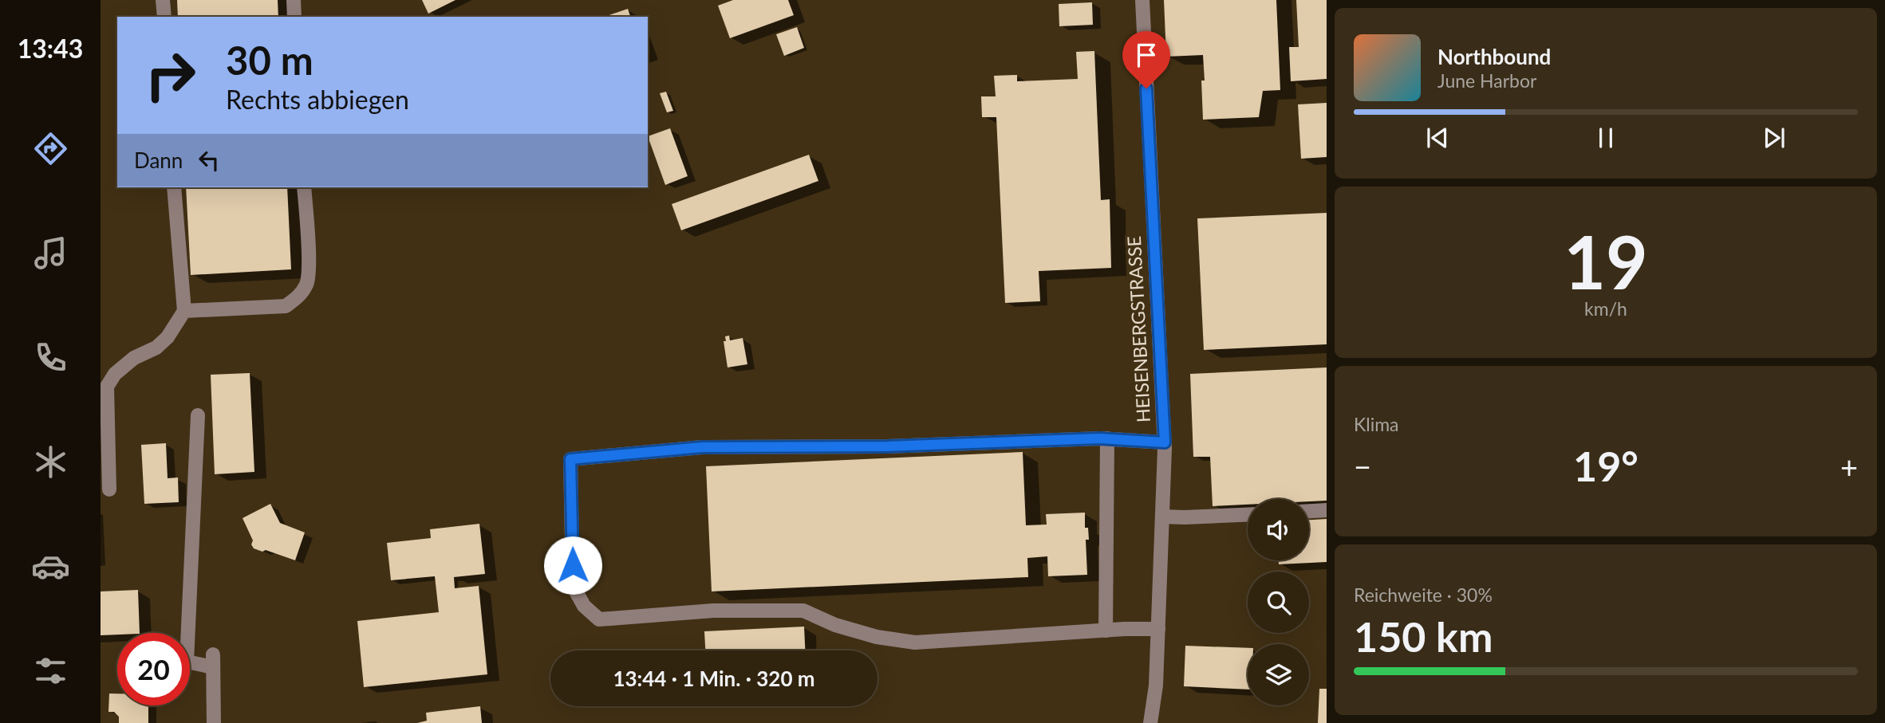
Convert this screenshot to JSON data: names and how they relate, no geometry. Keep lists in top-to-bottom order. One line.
{"streets":{"street":["HEISENBERGSTRASSE"]},"page":{"tabs":"13:43","turn":["30 m","Rechts abbiegen"],"song":["Northbound","June Harbor"],"then":"Dann","tile":[["19","km/h"],"Klima",["Reichweite · 30%","150 km"]],"heat":["−","19°","+"],"limit":"20","trip":"13:44 · 1 Min. · 320 m"}}
